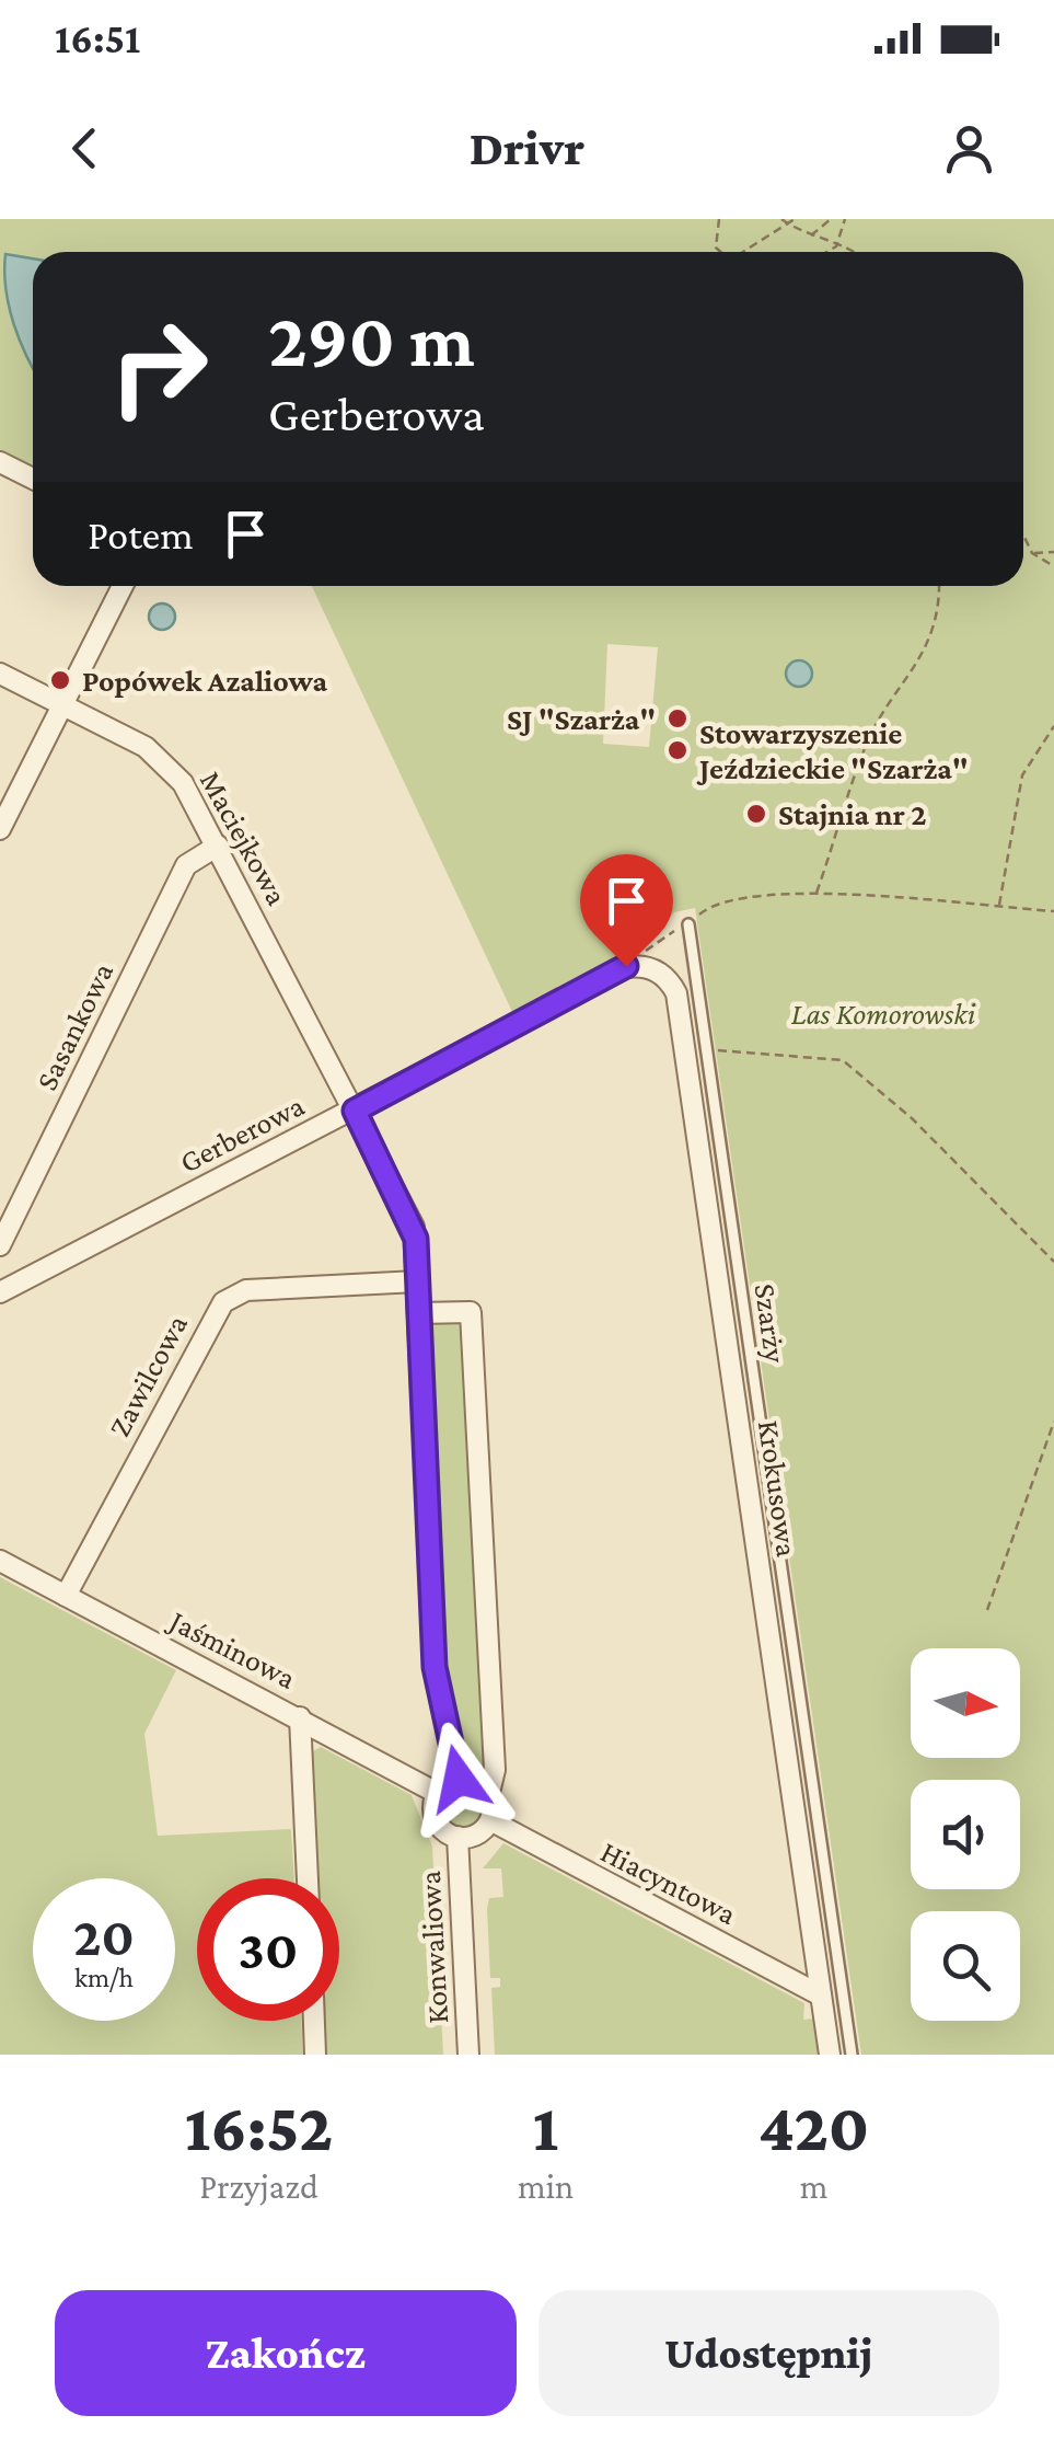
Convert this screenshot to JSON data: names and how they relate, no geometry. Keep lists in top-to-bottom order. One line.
{"streets":{"street":["Maciejkowa","Sasankowa","Gerberowa","Zawilcowa","Krokusowa","Jaśminowa","Hiacyntowa","Konwaliowa"],"lane":["Szarży"]},"crossings":[["Maciejkowa","Sasankowa"],["Maciejkowa","Gerberowa"],["Maciejkowa","Zawilcowa"],["Maciejkowa","Jaśminowa"],["Maciejkowa","Hiacyntowa"],["Maciejkowa","Konwaliowa"],["Gerberowa","Krokusowa"],["Zawilcowa","Jaśminowa"],["Krokusowa","Hiacyntowa"],["Jaśminowa","Hiacyntowa"],["Jaśminowa","Konwaliowa"],["Hiacyntowa","Konwaliowa"]],"parks":["Las Komorowski"],"places":["Popówek Azaliowa","SJ \"Szarża\"","Stowarzyszenie Jeździeckie \"Szarża\"","Stajnia nr 2"],"north":"right","page":{"status":"16:51","header":"Drivr","turn":["290 m","Gerberowa"],"then":"Potem","speed":"20 km/h","limit":"30","eta":["16:52","Przyjazd","1","min","420","m"],"buttons":["Zakończ","Udostępnij"]}}
